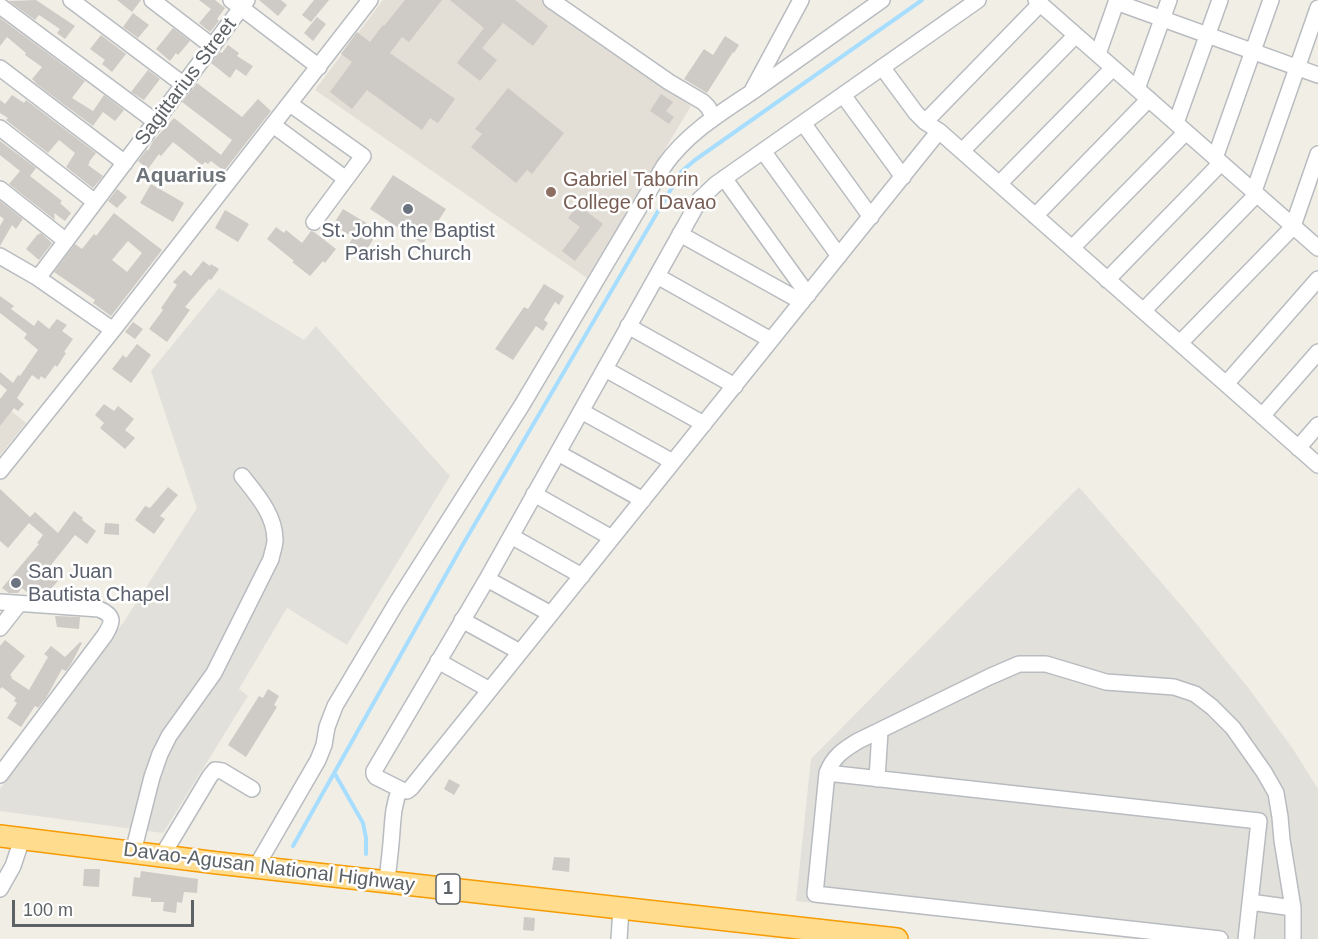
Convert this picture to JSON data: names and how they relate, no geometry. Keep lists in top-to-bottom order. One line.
{"streets":{"highway":["Davao-Agusan National Highway","1"],"street":["Sagittarius Street"]},"districts":["Aquarius"],"places":["Gabriel Taborin College of Davao","St. John the Baptist Parish Church","San Juan Bautista Chapel"],"scale_bar":"100 m"}
